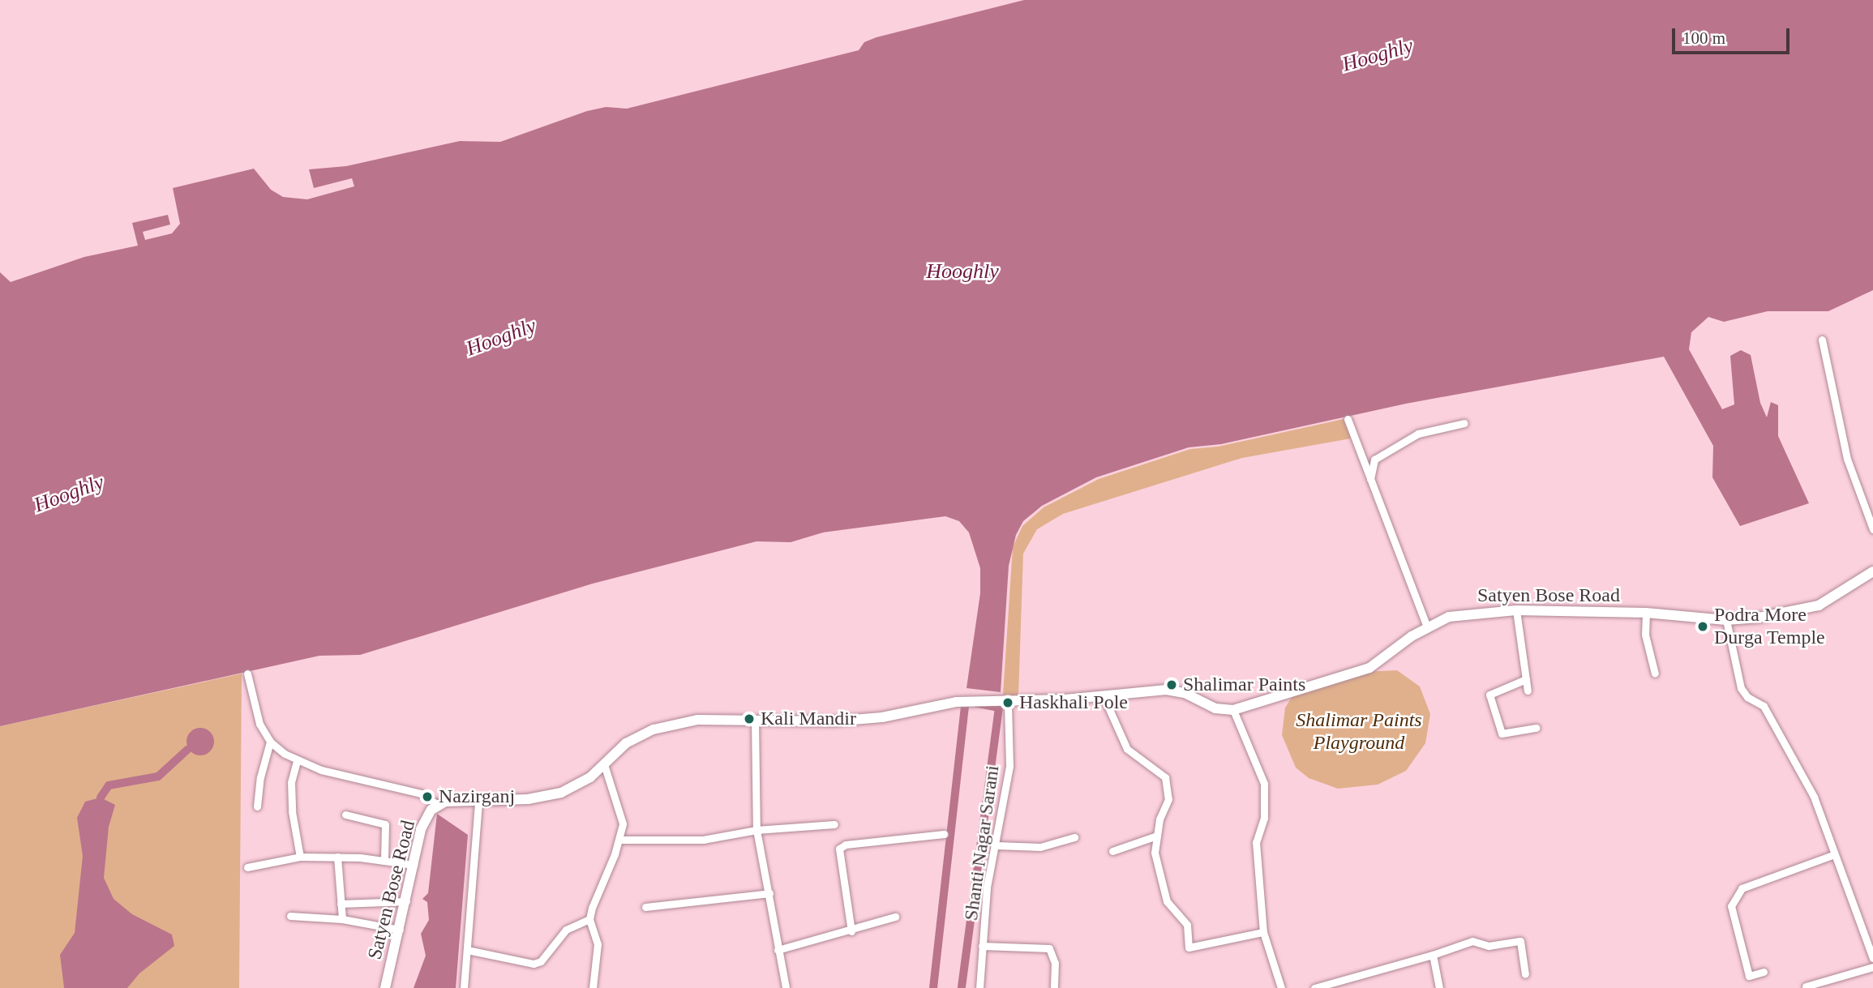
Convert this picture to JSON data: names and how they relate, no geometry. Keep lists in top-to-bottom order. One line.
{"streets":{"main road":["Satyen Bose Road"],"street":["Shanti Nagar Sarani"]},"crossings":[["Satyen Bose Road","Shanti Nagar Sarani"]],"water":["Hooghly"],"parks":["Shalimar Paints Playground"],"places":["Podra More Durga Temple","Shalimar Paints","Haskhali Pole","Kali Mandir","Nazirganj"],"scale_bar":"100 m"}
